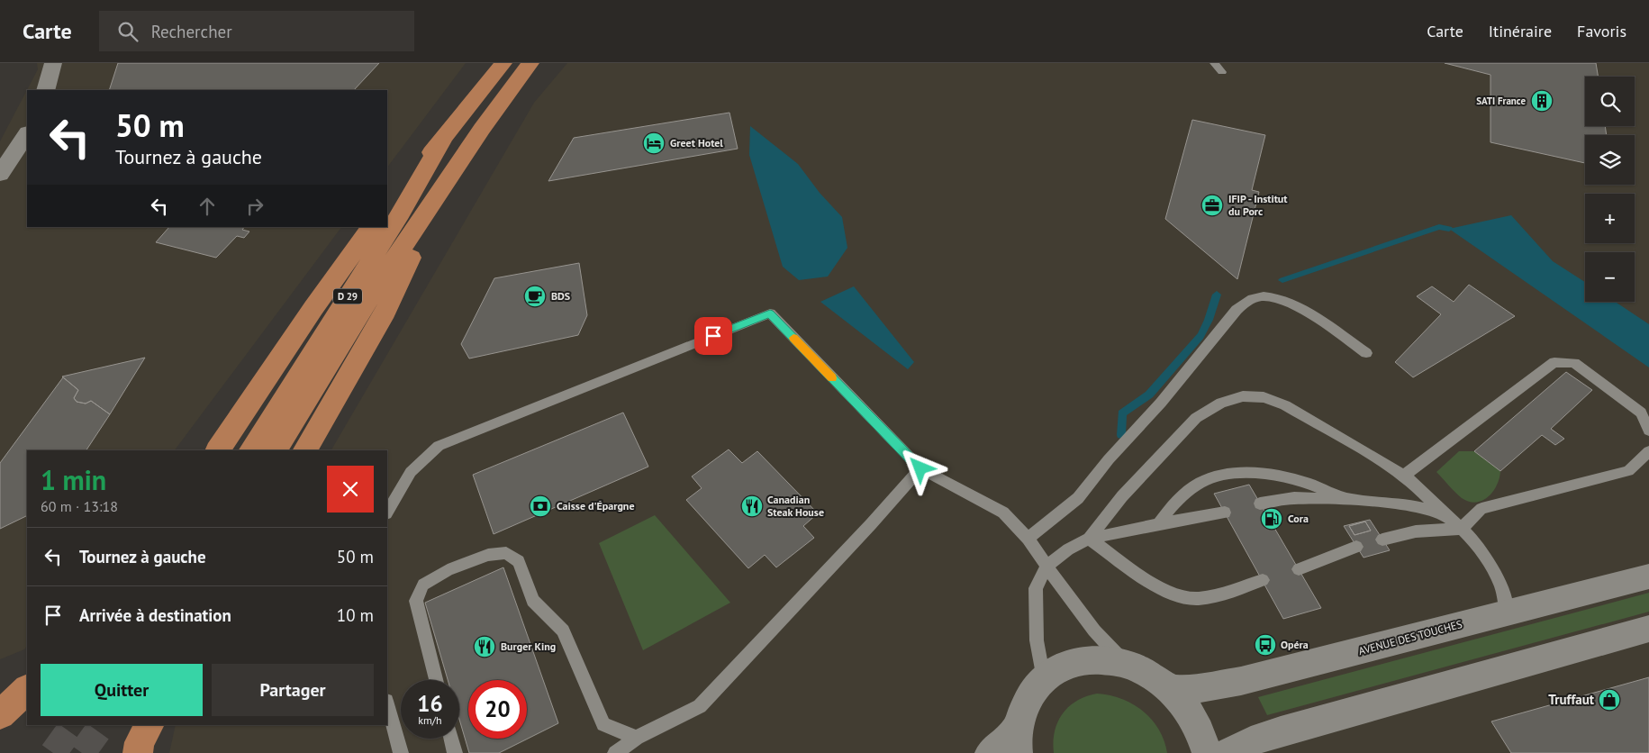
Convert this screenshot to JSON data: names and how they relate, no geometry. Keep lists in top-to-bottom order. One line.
{"streets":{"main road":["D 29"],"street":["AVENUE DES TOUCHES"]},"places":{"building":["SATI France"],"hotel":["Greet Hotel"],"office":["IFIP - Institut du Porc"],"cafe":["BDS"],"bank":["Caisse d'Épargne"],"restaurant":["Canadian Steak House","Burger King"],"fuel station":["Cora"],"bus stop":["Opéra"],"shop":["Truffaut"]},"page":{"header":"Carte","search":"Rechercher","nav":["Carte","Itinéraire","Favoris"],"map_buttons":["+","−"],"turn":["50 m","Tournez à gauche"],"heading":["1 min","60 m · 13:18"],"list":[{"name":"Tournez à gauche","value":"50 m"},{"name":"Arrivée à destination","value":"10 m"}],"buttons":["Quitter","Partager"],"speed":"16 km/h","limit":"20"}}
